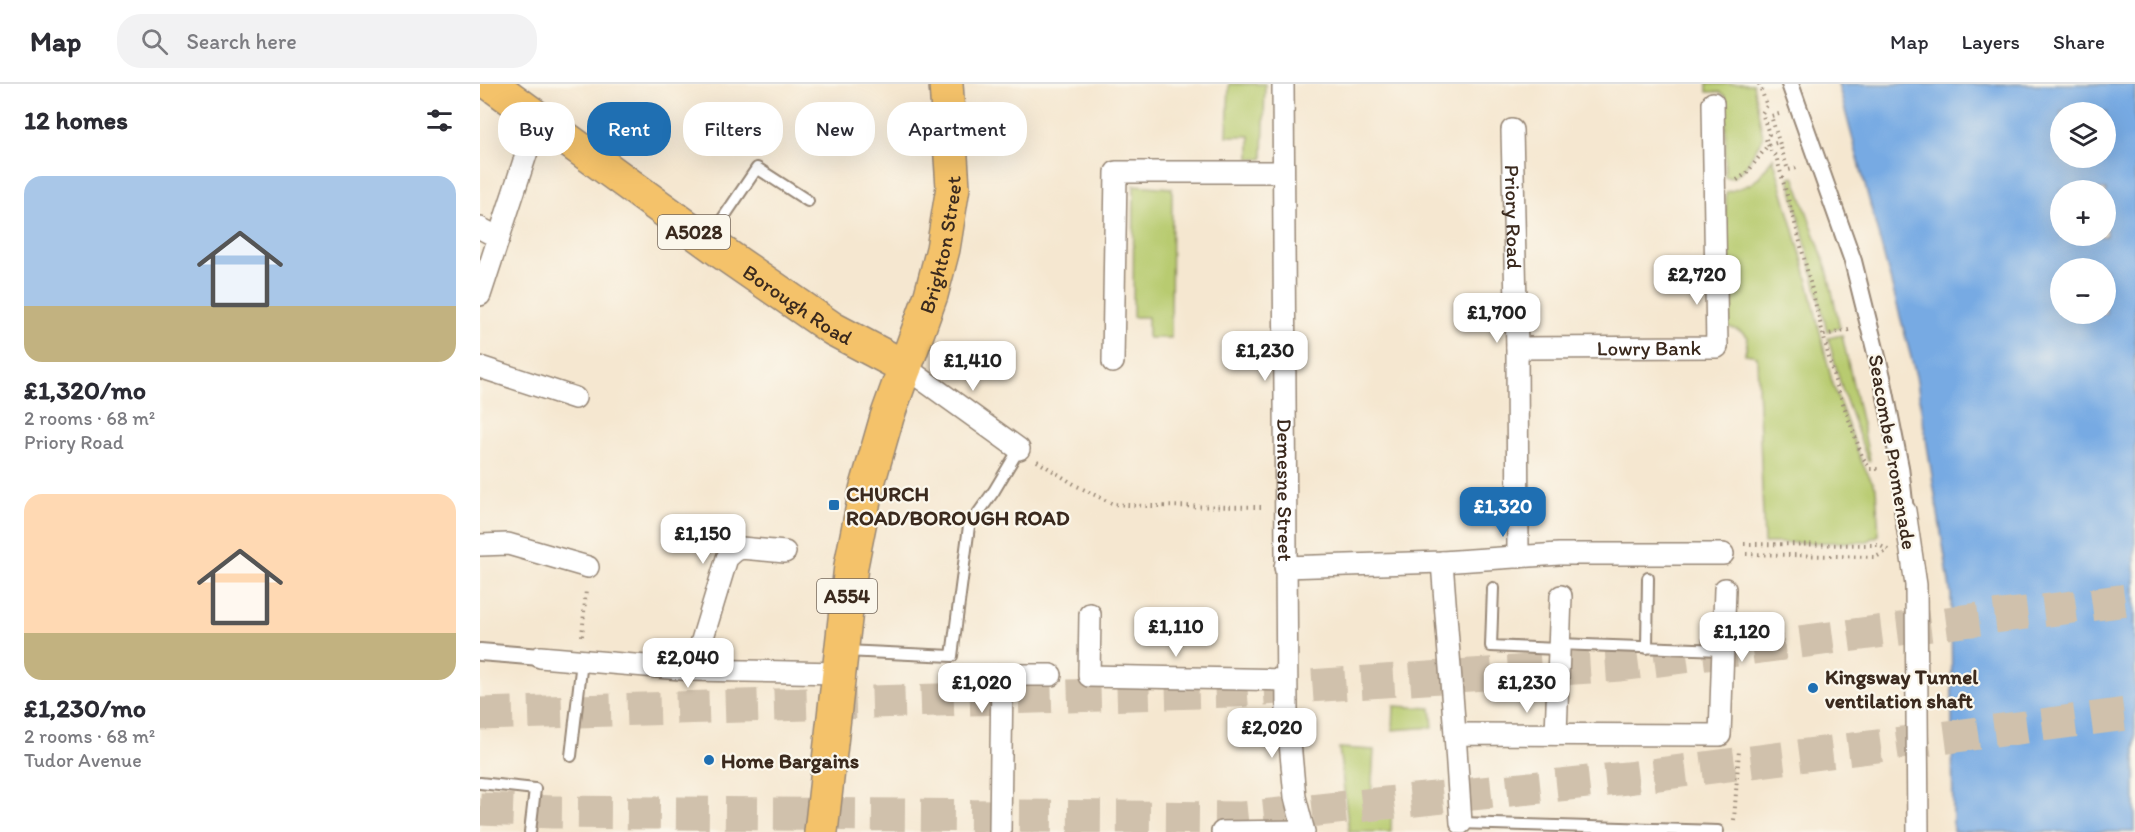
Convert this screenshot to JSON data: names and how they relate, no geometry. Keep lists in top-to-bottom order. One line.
{"streets":{"main road":["A5028","Brighton Street","Borough Road","A554"],"street":["Priory Road","Lowry Bank","Seacombe Promenade","Demesne Street"]},"crossings":[["Priory Road","Lowry Bank"],["Brighton Street","Borough Road"],["Brighton Street","A554"],["Borough Road","A554"]],"places":{"transit":["CHURCH ROAD/BOROUGH ROAD"],"other":["Kingsway Tunnel ventilation shaft","Home Bargains"]},"page":{"header":"Map","search":"Search here","nav":["Map","Layers","Share"],"heading":"12 homes","map_buttons":["+","−"],"chip":["Buy","Rent","Filters","New","Apartment"],"list":[{"name":"£1,320/mo","note":"2 rooms · 68 m² · Priory Road"},{"name":"£1,230/mo","note":"2 rooms · 68 m² · Tudor Avenue"}],"price":["£2,720","£1,700","£1,230","£1,410","£1,320","£1,150","£1,110","£1,120","£2,040","£1,020","£1,230","£2,020"]}}
